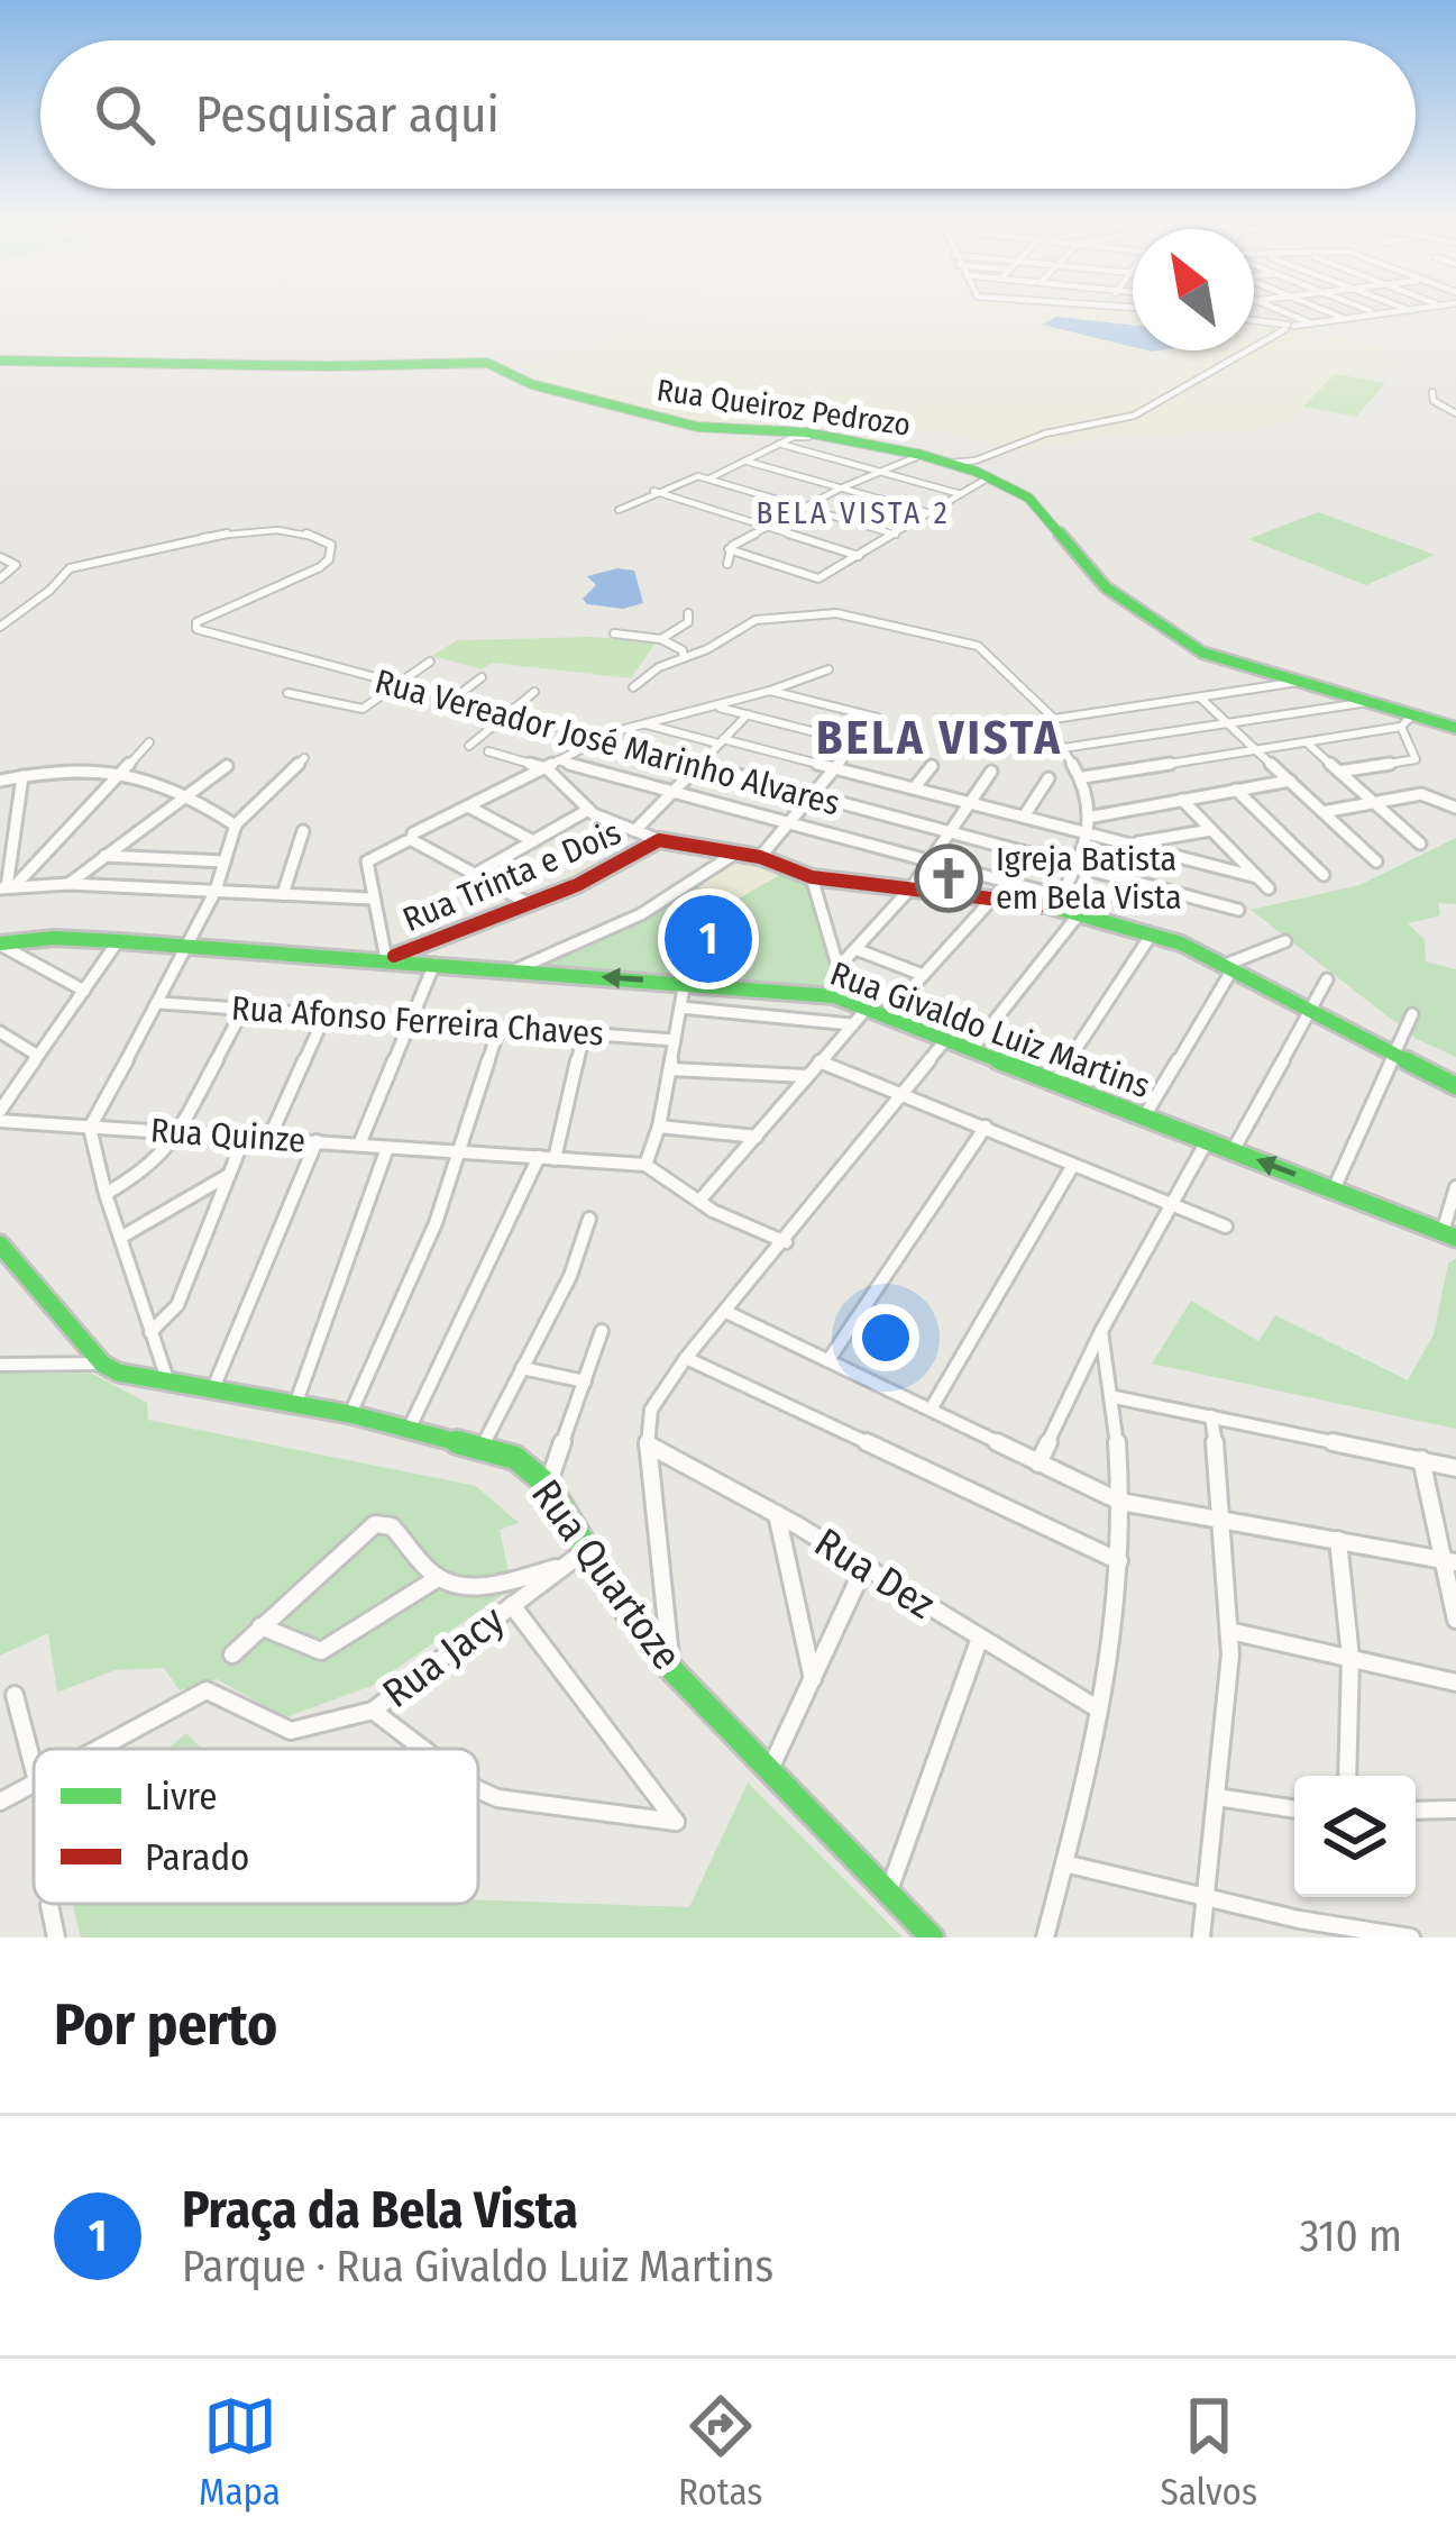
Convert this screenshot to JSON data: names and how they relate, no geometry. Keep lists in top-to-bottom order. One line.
{"streets":{"street":["Rua Queiroz Pedrozo","Rua Vereador José Marinho Alvares","Rua Trinta e Dois","Rua Afonso Ferreira Chaves","Rua Givaldo Luiz Martins","Rua Quinze","Rua Dez","Rua Quartoze","Rua Jacy"]},"crossings":[["Rua Trinta e Dois","Rua Givaldo Luiz Martins"],["Rua Quartoze","Rua Jacy"]],"districts":["BELA VISTA 2","BELA VISTA"],"places":{"church":["Igreja Batista em Bela Vista"]},"legend":["Livre","Parado"],"north":"top left","page":{"search":"Pesquisar aqui","pins":"1","heading":"Por perto","list":[{"mark":"1","name":"Praça da Bela Vista","note":"Parque · Rua Givaldo Luiz Martins","value":"310 m"}],"nav":["Mapa","Rotas","Salvos"]}}
